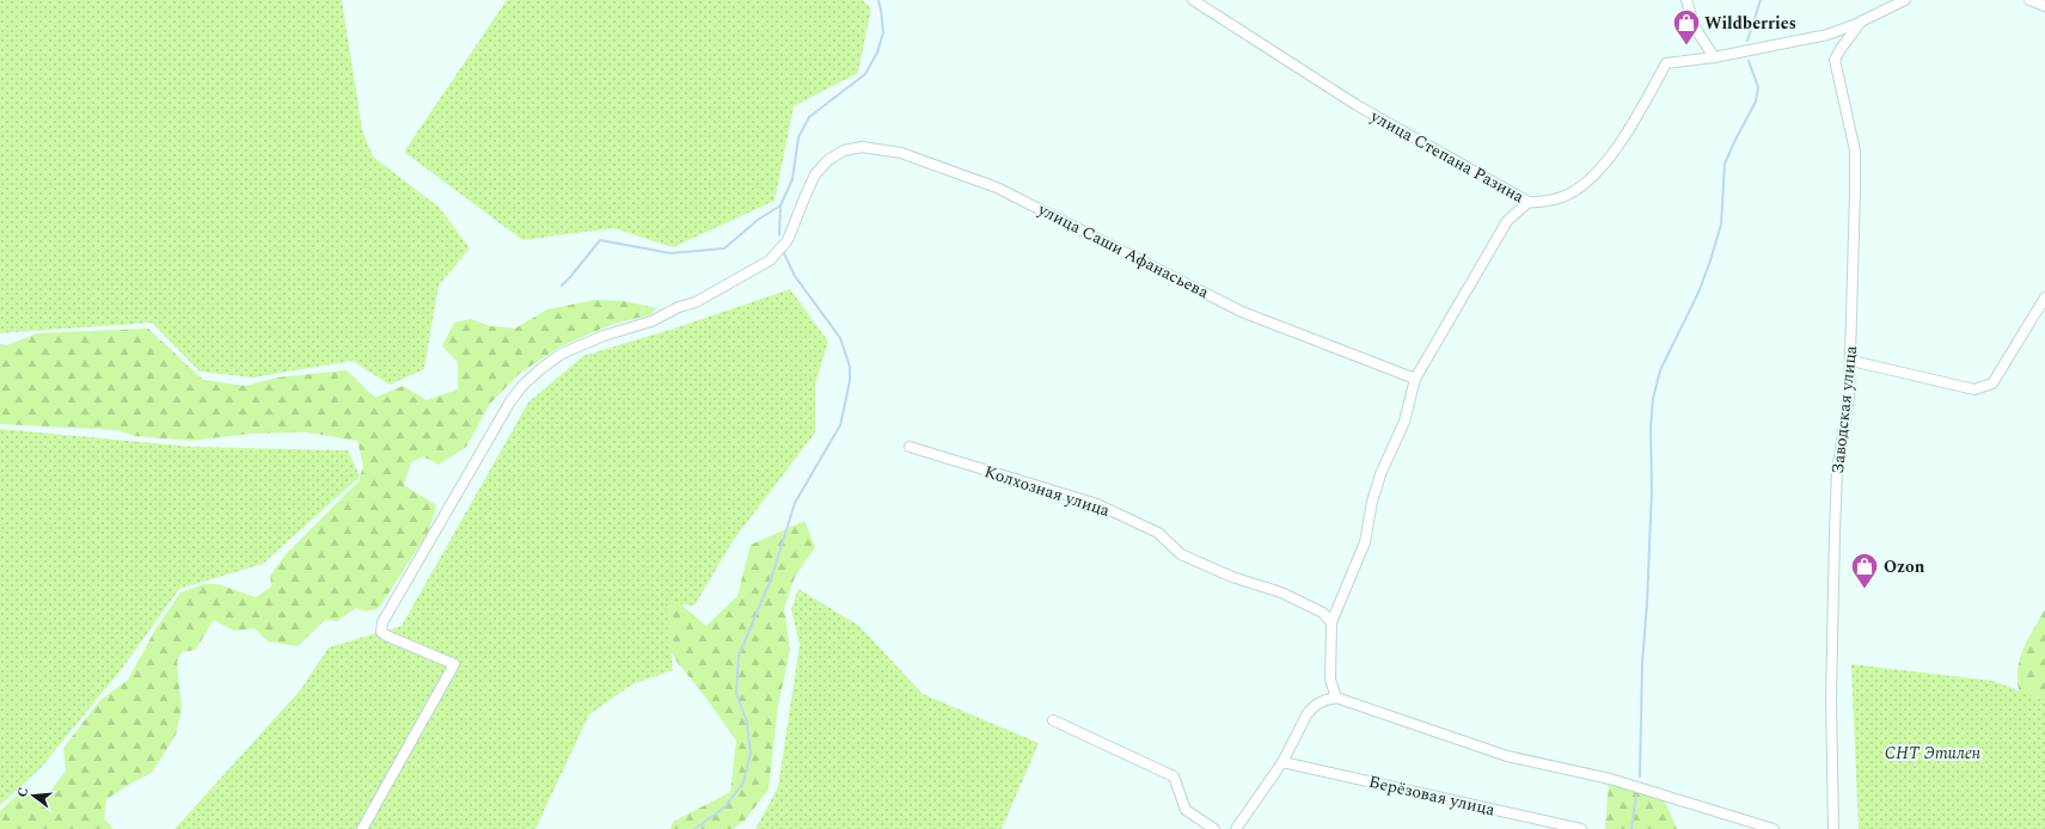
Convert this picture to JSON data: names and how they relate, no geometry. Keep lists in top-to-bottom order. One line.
{"streets":{"street":["улица Степана Разина","улица Саши Афанасьева","Заводская улица","Колхозная улица","Берёзовая улица"]},"parks":["СНТ Этилен"],"places":{"shop":["Wildberries","Ozon"]},"north":"left"}
